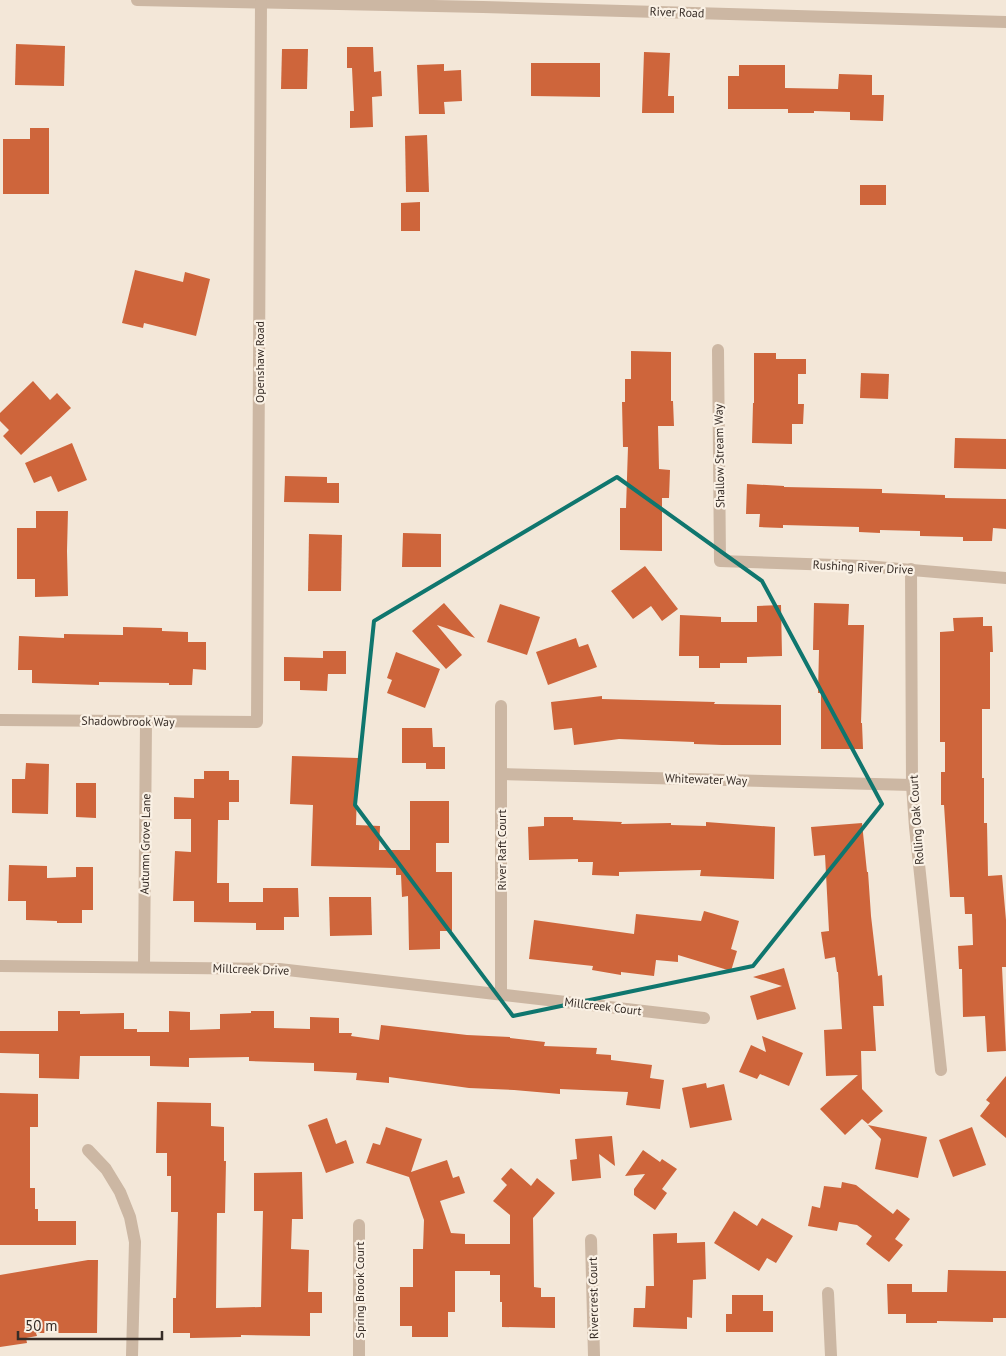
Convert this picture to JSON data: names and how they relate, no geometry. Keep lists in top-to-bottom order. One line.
{"streets":{"street":["River Road","Openshaw Road","Shallow Stream Way","Rushing River Drive","Shadowbrook Way","Whitewater Way","Rolling Oak Court","Autumn Grove Lane","River Raft Court","Millcreek Drive","Millcreek Court","Spring Brook Court","Rivercrest Court"]},"crossings":[["River Road","Openshaw Road"],["Openshaw Road","Shadowbrook Way"],["Shallow Stream Way","Rushing River Drive"],["Rushing River Drive","Rolling Oak Court"],["Shadowbrook Way","Autumn Grove Lane"],["Whitewater Way","Rolling Oak Court"],["Whitewater Way","River Raft Court"],["Autumn Grove Lane","Millcreek Drive"],["River Raft Court","Millcreek Drive"],["River Raft Court","Millcreek Court"],["Millcreek Drive","Millcreek Court"]],"scale_bar":"50 m"}
